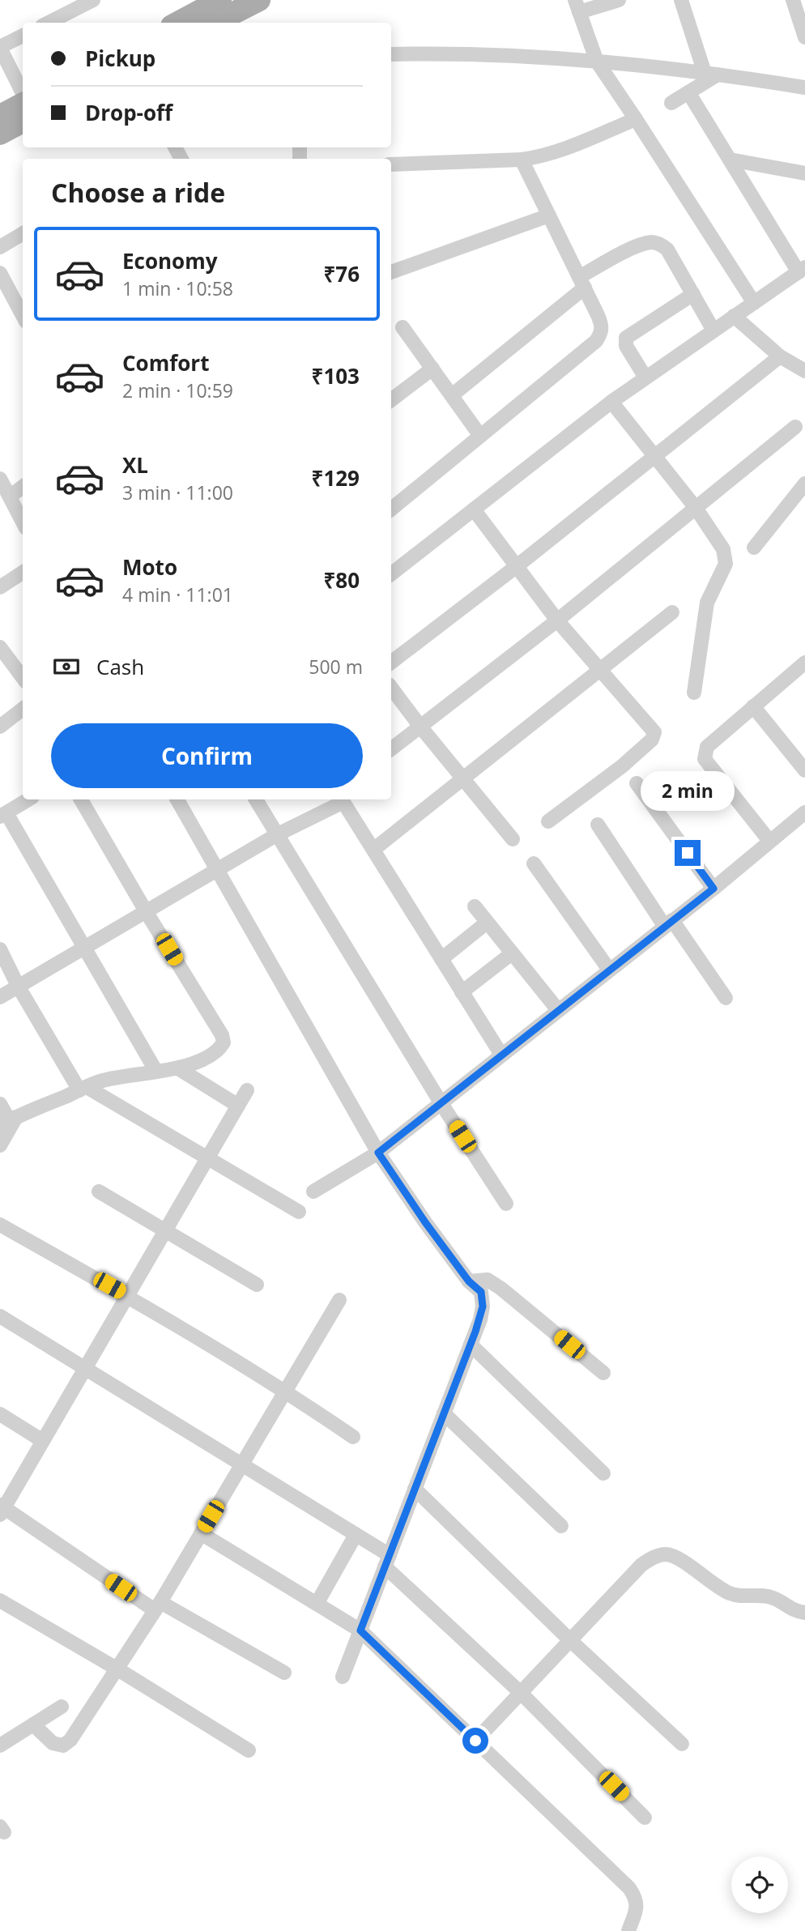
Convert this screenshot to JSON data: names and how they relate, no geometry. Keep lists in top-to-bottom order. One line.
{"page":{"banner":["Pickup","Drop-off"],"heading":"Choose a ride","list":[{"name":"Economy","note":"1 min · 10:58","value":"₹76"},{"name":"Comfort","note":"2 min · 10:59","value":"₹103"},{"name":"XL","note":"3 min · 11:00","value":"₹129"},{"name":"Moto","note":"4 min · 11:01","value":"₹80"}],"pay":["Cash","500 m"],"buttons":"Confirm","bubble":"2 min"}}
